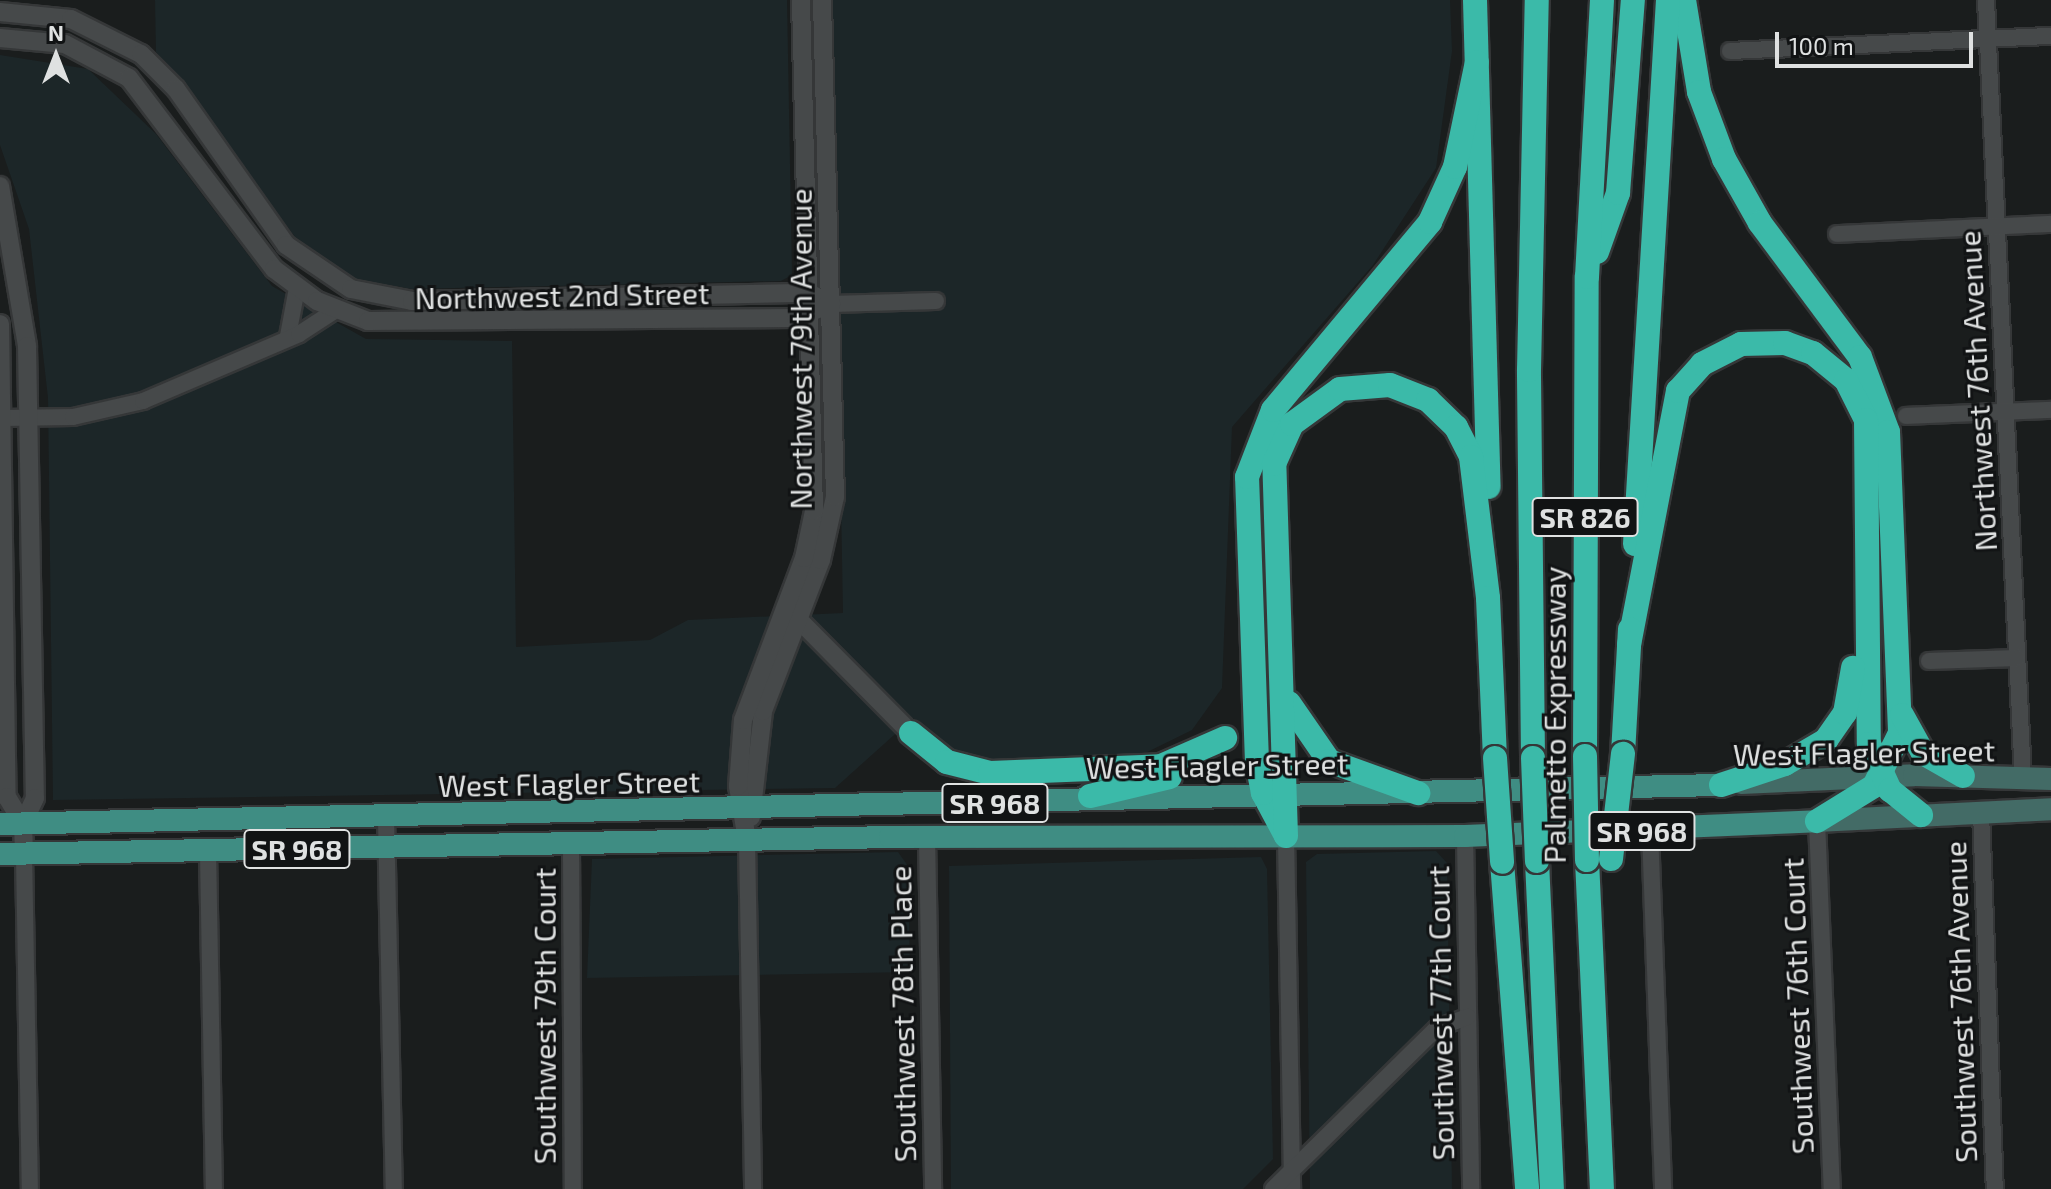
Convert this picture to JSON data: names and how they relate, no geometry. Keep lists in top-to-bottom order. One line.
{"streets":{"highway":["SR 826","Palmetto Expressway"],"main road":["West Flagler Street","SR 968"],"street":["Northwest 2nd Street","Northwest 79th Avenue","Northwest 76th Avenue","Southwest 76th Avenue","Southwest 76th Court","Southwest 77th Court","Southwest 78th Place","Southwest 79th Court"]},"crossings":[["Northwest 2nd Street","Northwest 79th Avenue"],["Northwest 79th Avenue","West Flagler Street"],["Northwest 76th Avenue","West Flagler Street"],["West Flagler Street","Southwest 76th Avenue"],["West Flagler Street","Southwest 76th Court"],["West Flagler Street","Southwest 77th Court"],["West Flagler Street","Southwest 78th Place"],["West Flagler Street","Southwest 79th Court"]],"scale_bar":"100 m","north":"top"}
